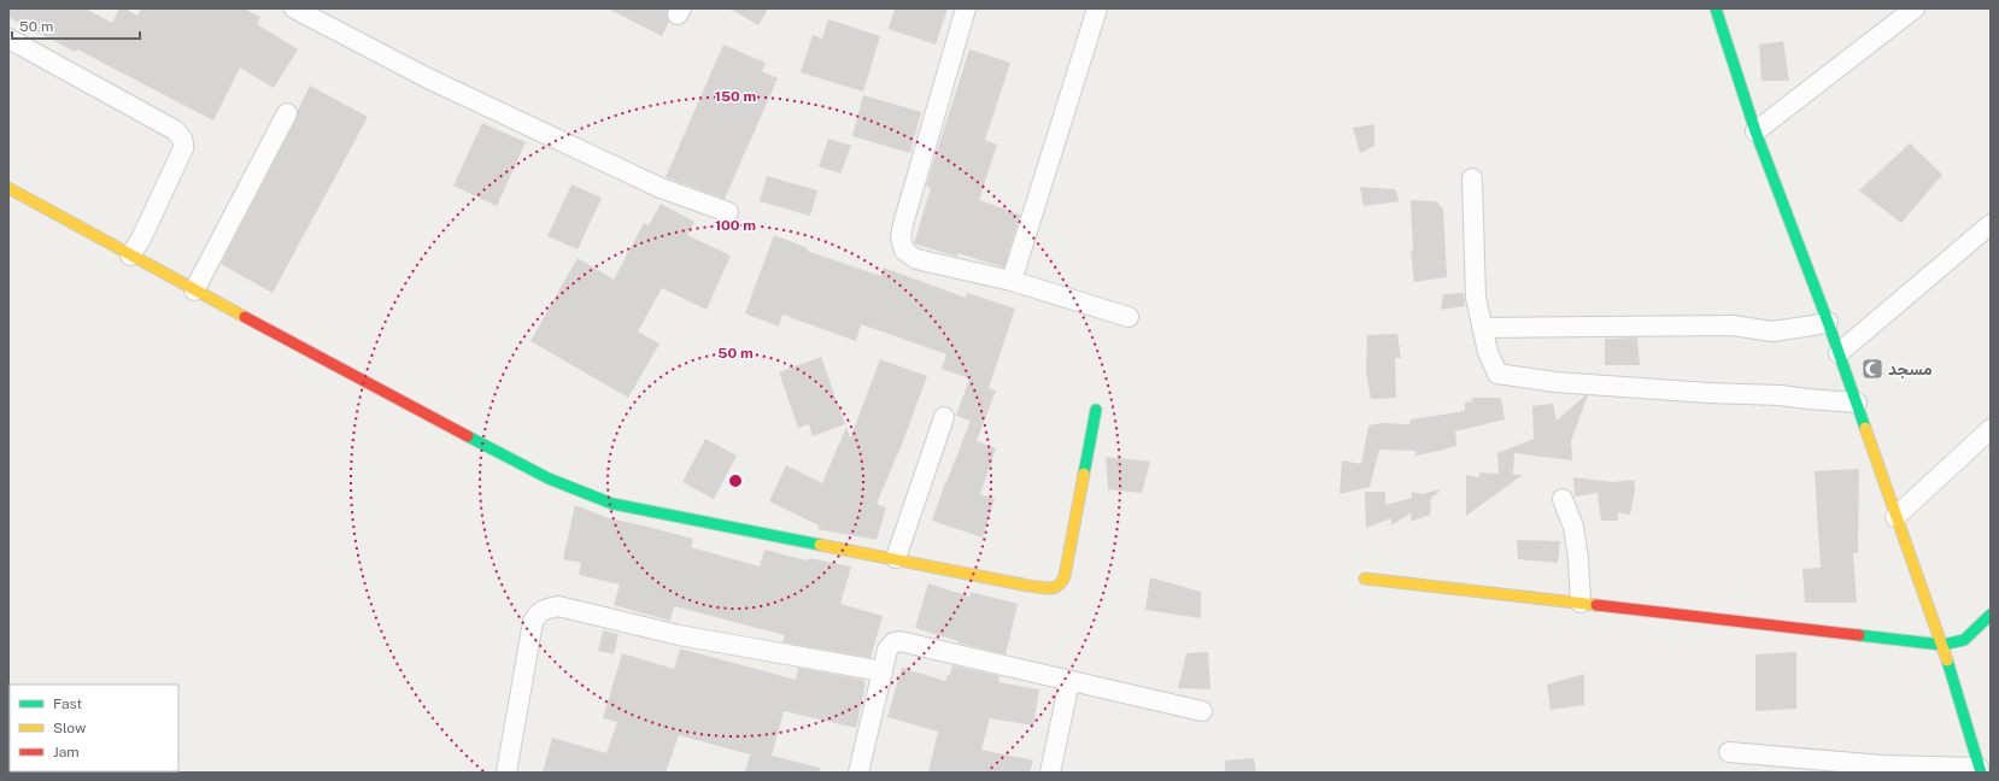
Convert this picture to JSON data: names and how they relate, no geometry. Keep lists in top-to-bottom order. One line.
{"places":{"mosque":["مسجد"]},"legend":["Fast","Slow","Jam"],"scale_bar":"50 m","rings":["150 m","100 m","50 m"]}
